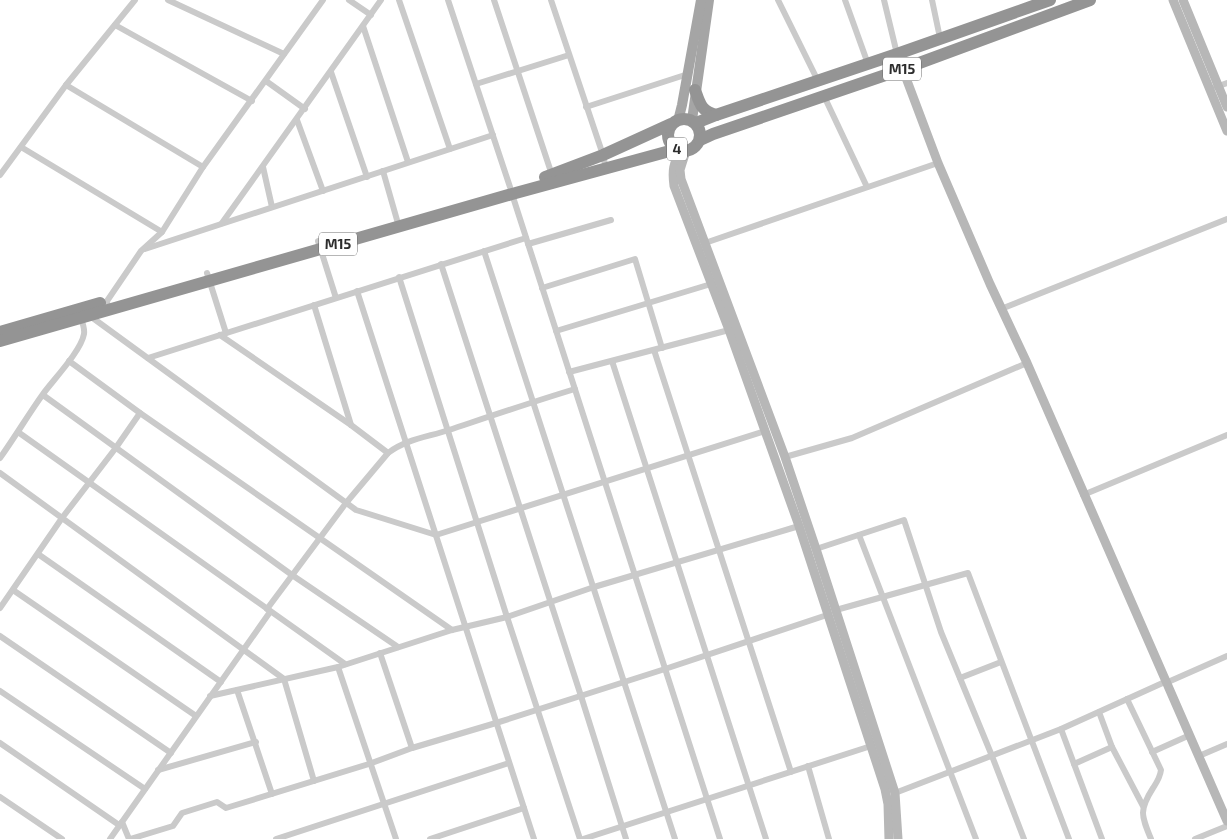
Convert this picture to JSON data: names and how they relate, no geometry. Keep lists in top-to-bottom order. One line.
{"streets":{"highway":["M15","4"]},"crossings":[["M15","4"]]}
